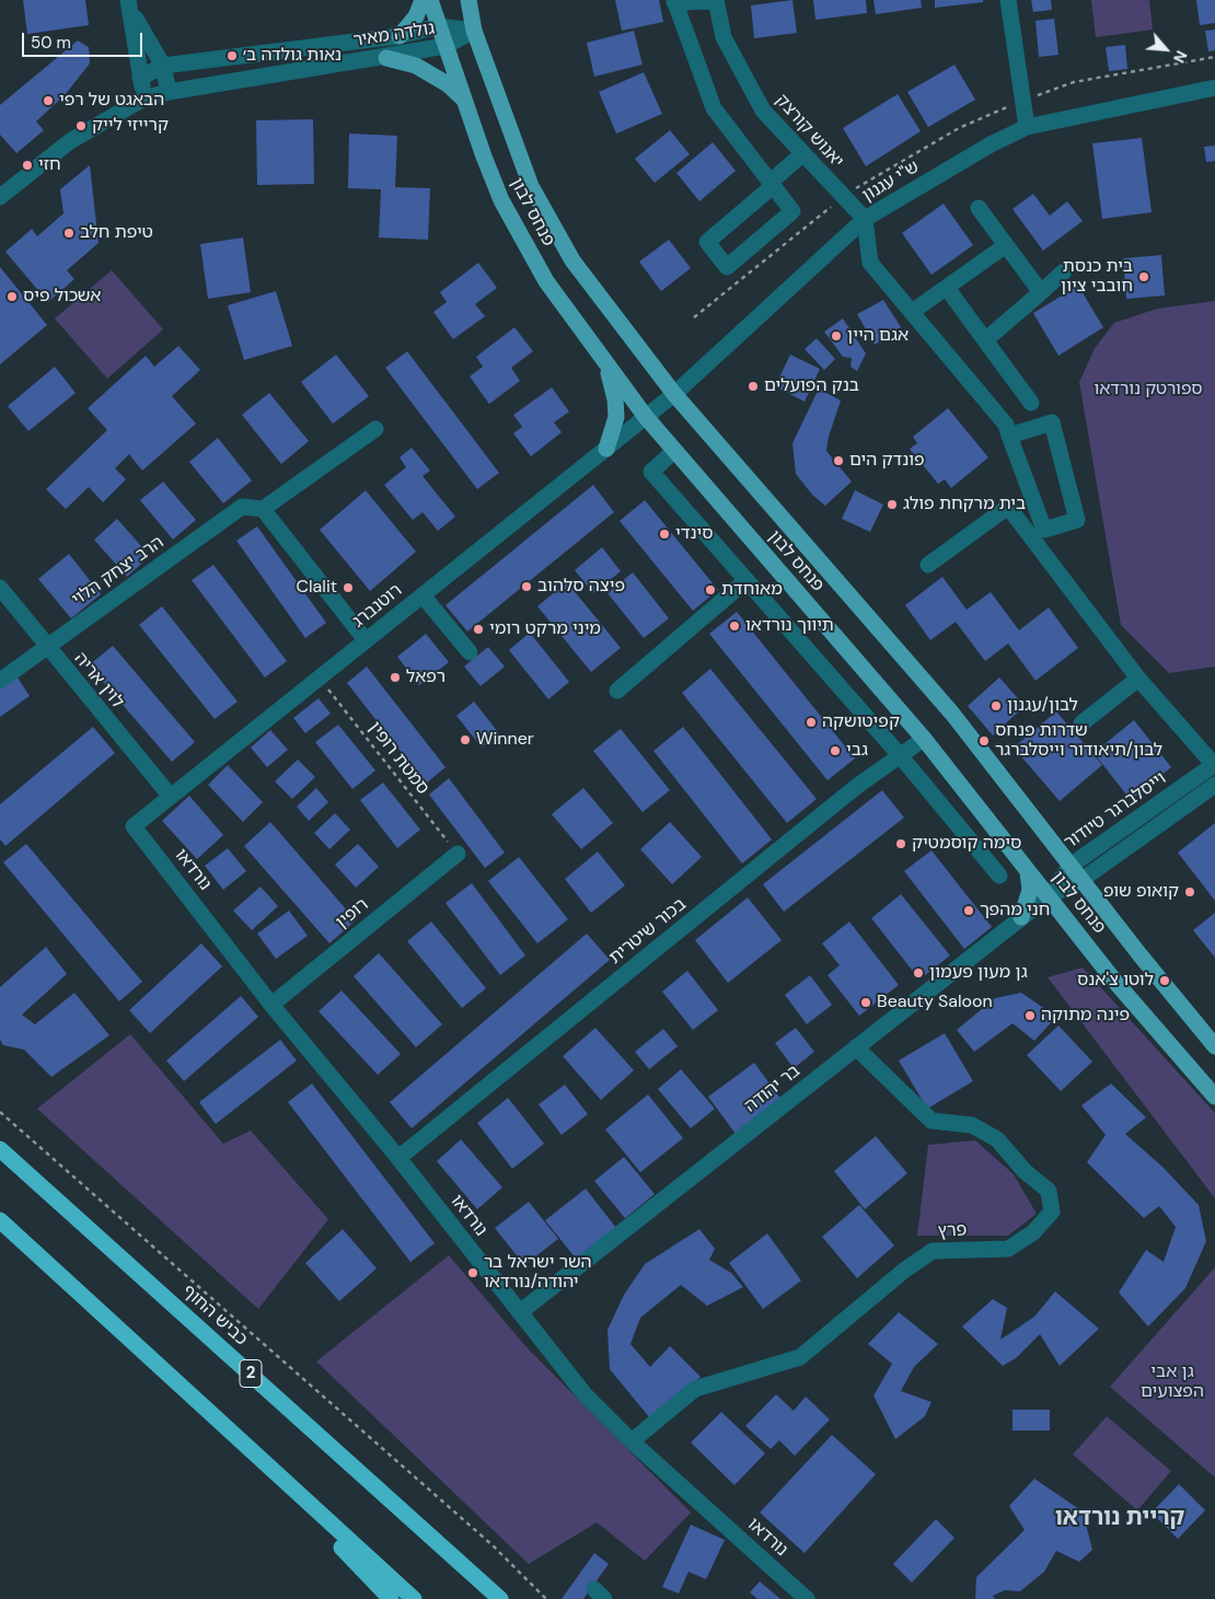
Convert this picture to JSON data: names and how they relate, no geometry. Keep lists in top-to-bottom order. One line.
{"streets":{"highway":["כביש החוף","2"],"main road":["פנחס לבון"],"street":["גולדה מאיר","יאנוש קורצק","ש\"י עגנון","הרב יצחק הלוי","רוטנברג","לוין אריה","וייסלברגר טיודור","נורדאו","רופין","בכור שיטרית","בר יהודה","פרץ"],"path":["סמטת רופין"]},"crossings":[["גולדה מאיר","פנחס לבון"],["יאנוש קורצק","ש\"י עגנון"],["ש\"י עגנון","פנחס לבון"],["ש\"י עגנון","רוטנברג"],["פנחס לבון","רוטנברג"],["פנחס לבון","וייסלברגר טיודור"],["פנחס לבון","בכור שיטרית"],["פנחס לבון","בר יהודה"],["הרב יצחק הלוי","לוין אריה"],["רוטנברג","לוין אריה"],["רוטנברג","סמטת רופין"],["רוטנברג","נורדאו"],["סמטת רופין","רופין"],["וייסלברגר טיודור","בר יהודה"],["נורדאו","רופין"],["נורדאו","בכור שיטרית"],["נורדאו","בר יהודה"],["נורדאו","פרץ"],["בר יהודה","פרץ"]],"districts":["קריית נורדאו"],"parks":["ספורטק נורדאו","גן אבי הפצועים"],"places":["נאות גולדה ב׳","הבאגט של רפי","קרייזי לייק","חזי","טיפת חלב","בית כנסת חובבי ציון","אשכול פיס","אגם היין","בנק הפועלים","פונדק הים","בית מרקחת פולג","סינדי","פיצה סלהוב","Clalit","מאוחדת","תיווך נורדאו","מיני מרקט רומי","רפאל","לבון/עגנון","קפיטושקה","Winner","שדרות פנחס לבון/תיאודור וייסלברגר","גבי","סימה קוסמטיק","קואופ שופ","חני מהפך","גן מעון פעמון","לוטו צ'אנס","Beauty Saloon","פינה מתוקה","השר ישראל בר יהודה/נורדאו"],"scale_bar":"50 m","north":"bottom right"}
